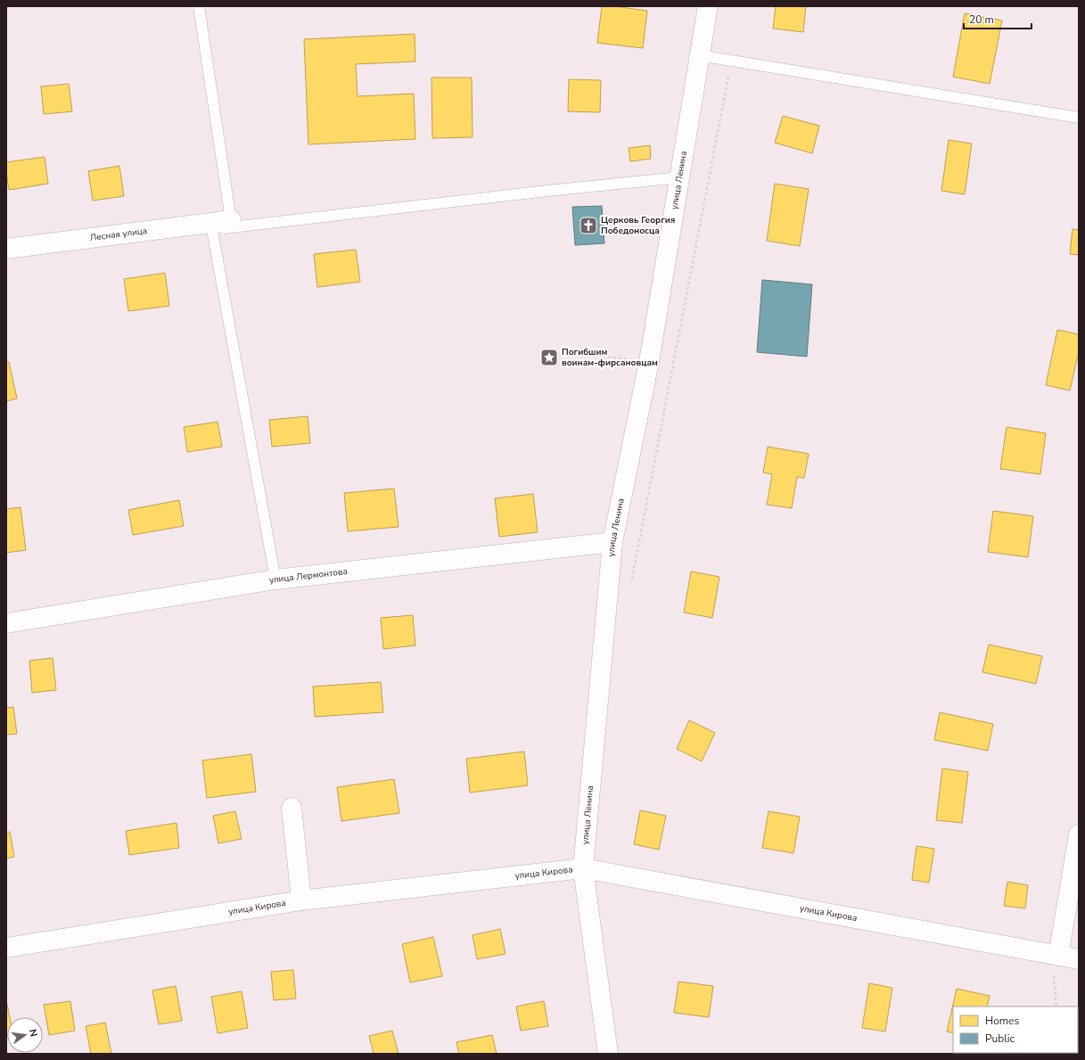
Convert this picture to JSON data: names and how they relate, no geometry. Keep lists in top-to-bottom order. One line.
{"streets":{"street":["улица Ленина","Лесная улица","улица Лермонтова","улица Кирова"]},"crossings":[["улица Ленина","улица Лермонтова"],["улица Ленина","улица Кирова"]],"places":{"church":["Церковь Георгия Победоносца"],"place":["Погибшим воинам-фирсановцам"]},"legend":["Homes","Public"],"scale_bar":"20 m","north":"right"}
